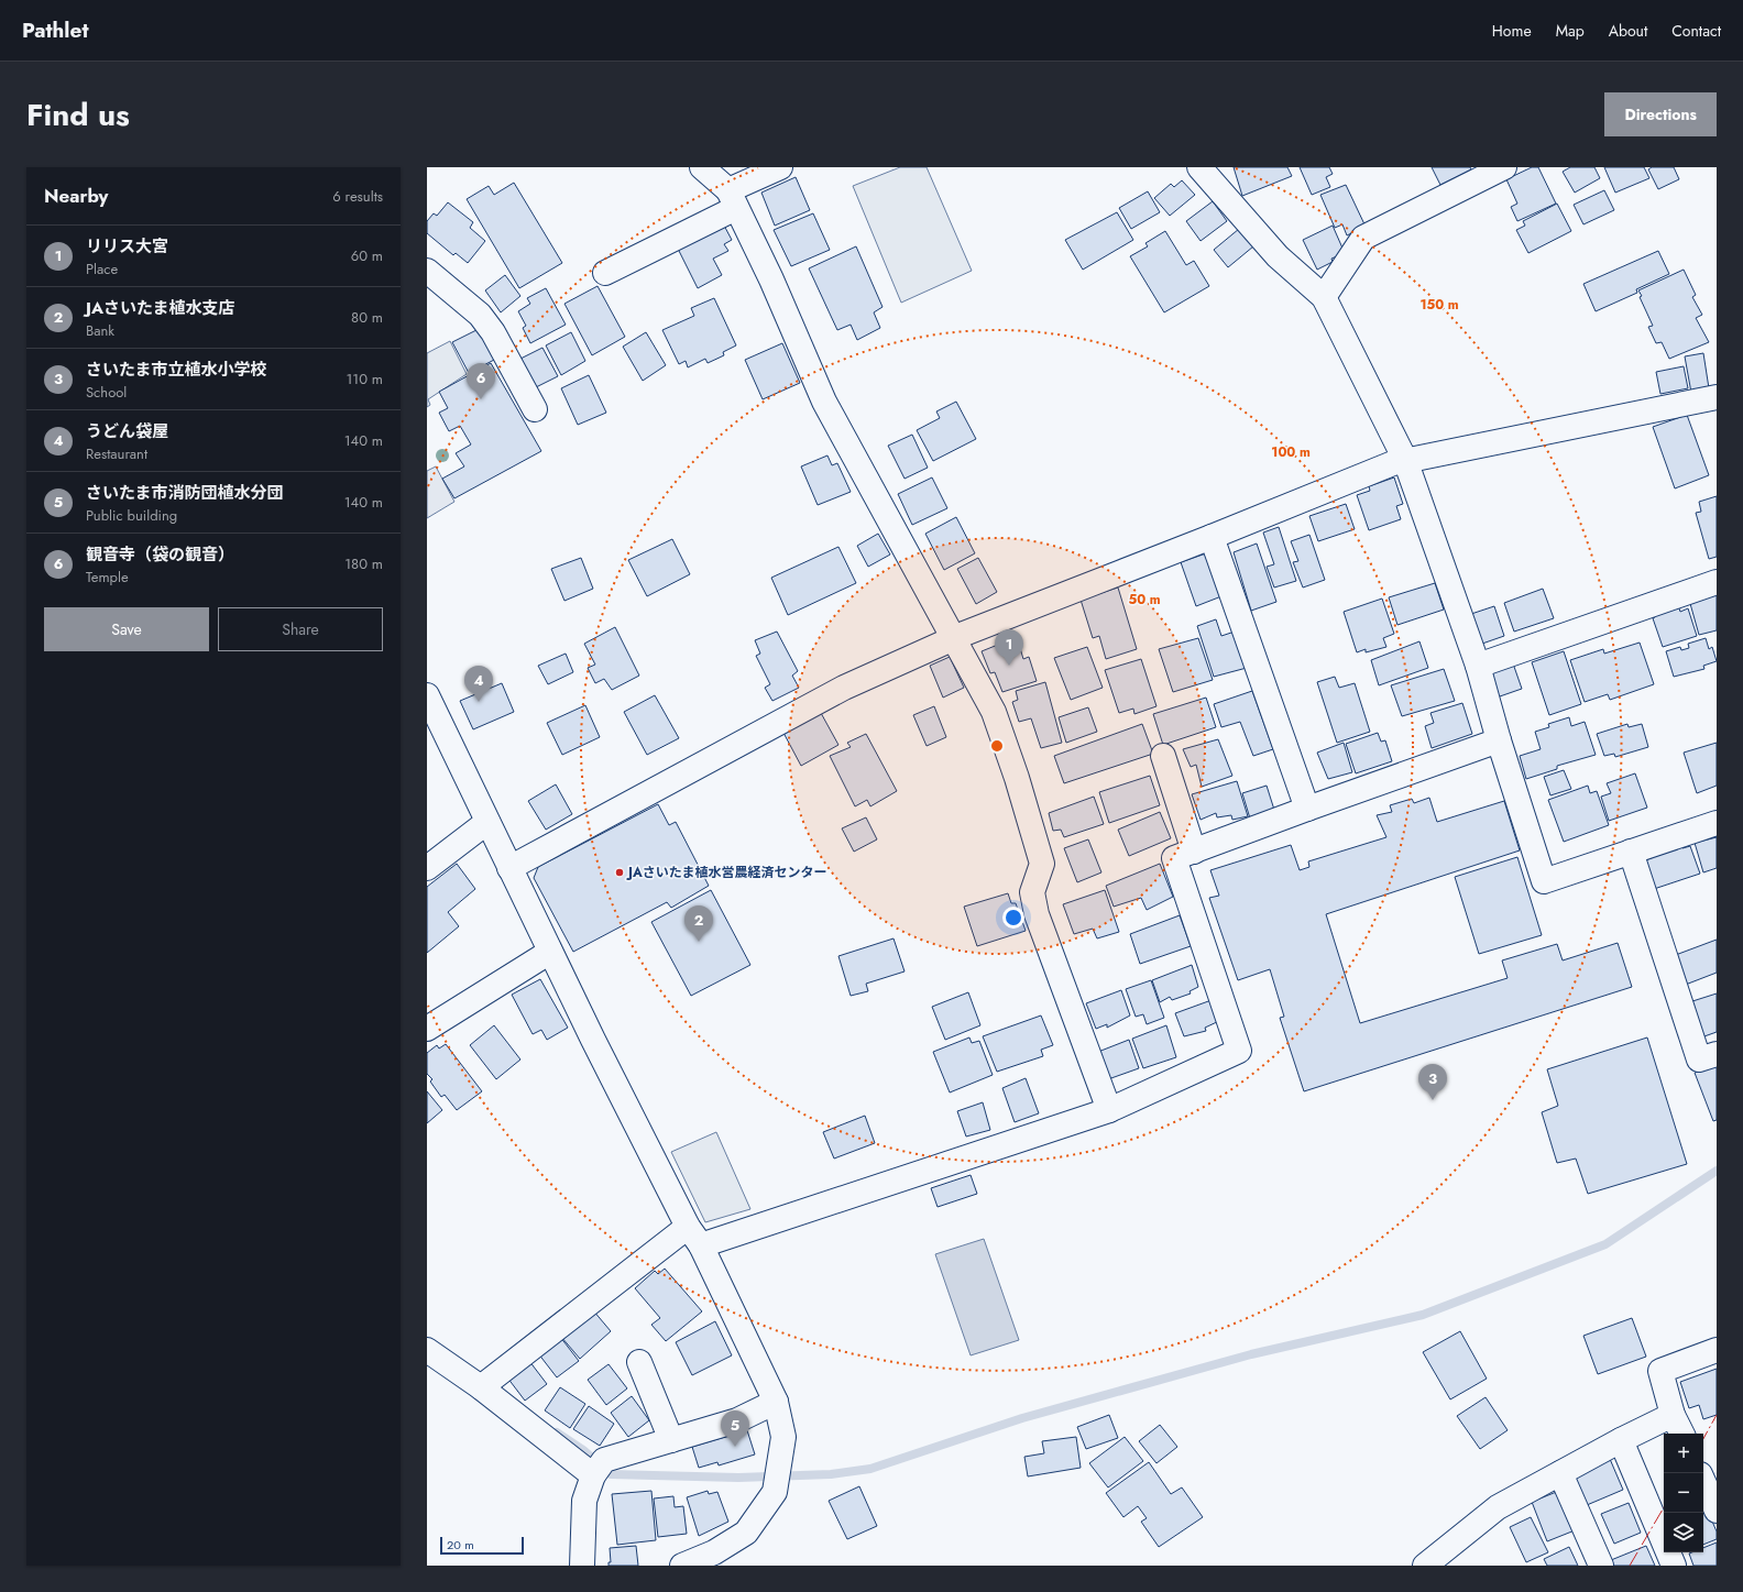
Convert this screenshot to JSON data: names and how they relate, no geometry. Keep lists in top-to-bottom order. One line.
{"places":["JAさいたま植水営農経済センター"],"scale_bar":"20 m","page":{"header":"Pathlet","nav":["Home","Map","About","Contact"],"title":"Find us","buttons":["Directions",["Save","Share"]],"heading":["Nearby","6 results"],"list":[{"mark":"1","name":"リリス大宮","note":"Place","value":"60 m"},{"mark":"2","name":"JAさいたま植水支店","note":"Bank","value":"80 m"},{"mark":"3","name":"さいたま市立植水小学校","note":"School","value":"110 m"},{"mark":"4","name":"うどん袋屋","note":"Restaurant","value":"140 m"},{"mark":"5","name":"さいたま市消防団植水分団","note":"Public building","value":"140 m"},{"mark":"6","name":"観音寺（袋の観音）","note":"Temple","value":"180 m"}],"pins":["6","1","4","2","3","5"],"map_buttons":["+","−"],"scale":"20 m"},"rings":["150 m","100 m","50 m"]}
